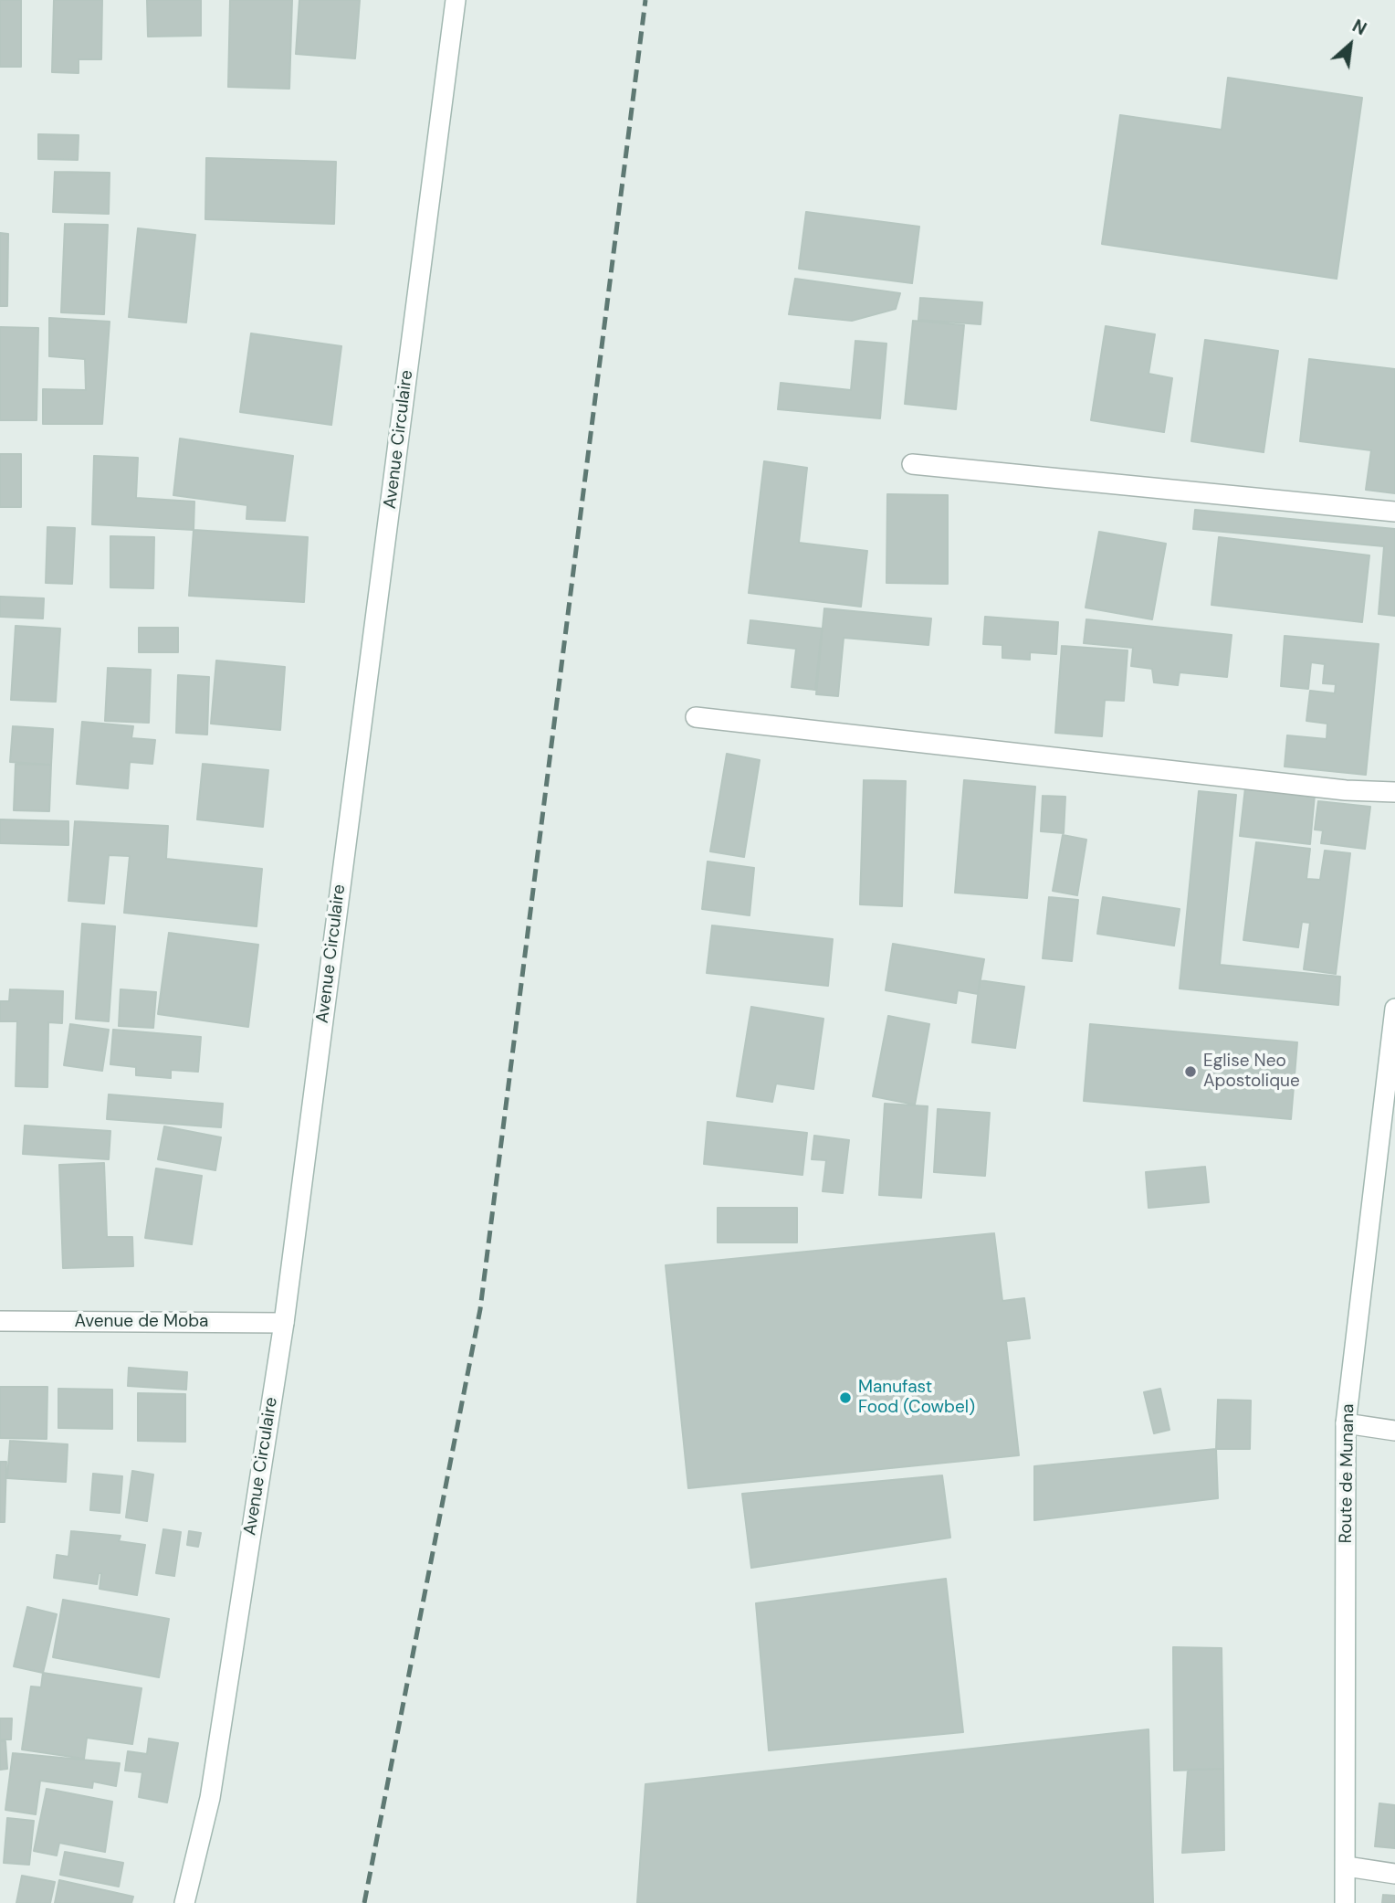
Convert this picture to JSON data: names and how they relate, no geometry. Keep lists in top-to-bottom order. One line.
{"streets":{"street":["Avenue Circulaire","Avenue de Moba","Route de Munana"]},"crossings":[["Avenue Circulaire","Avenue de Moba"]],"places":["Eglise Neo Apostolique","Manufast Food (Cowbel)"],"north":"top right"}
